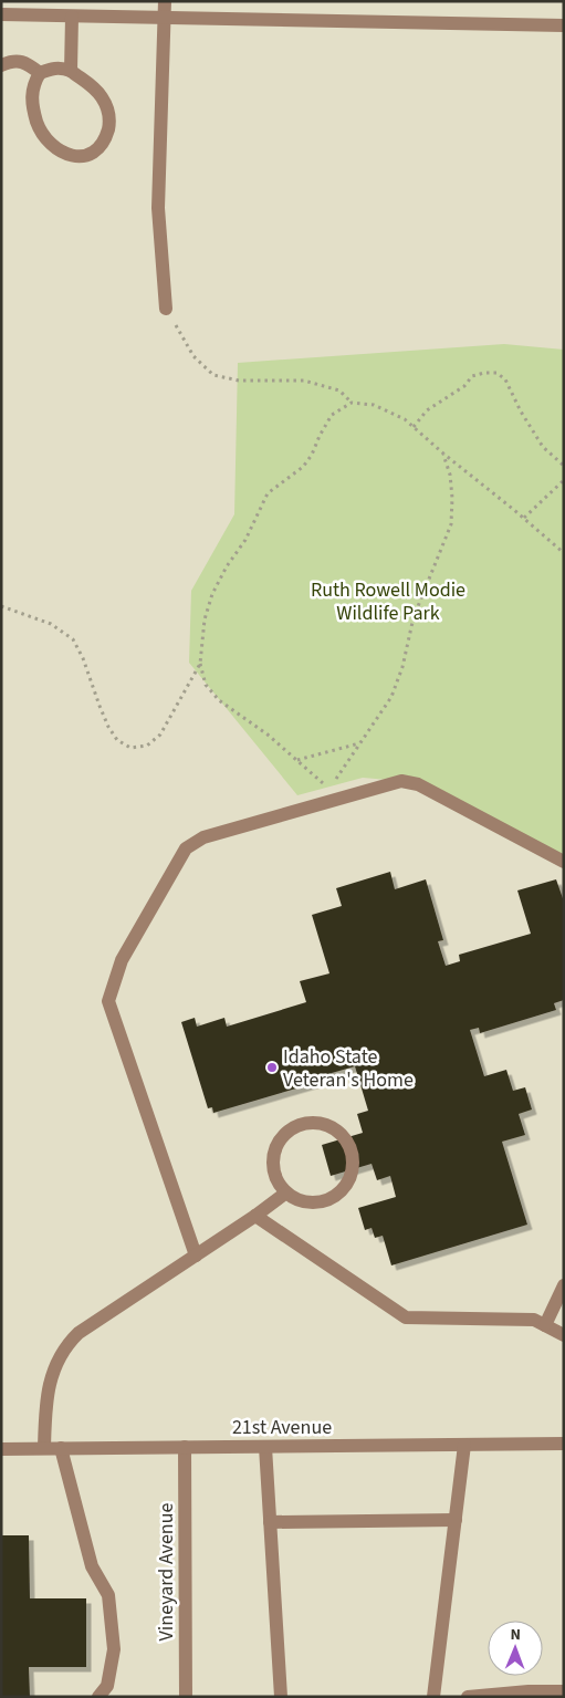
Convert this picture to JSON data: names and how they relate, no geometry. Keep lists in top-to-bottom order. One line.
{"streets":{"street":["21st Avenue","Vineyard Avenue"]},"crossings":[["21st Avenue","Vineyard Avenue"]],"parks":["Ruth Rowell Modie Wildlife Park"],"places":["Idaho State Veteran's Home"],"north":"top"}
